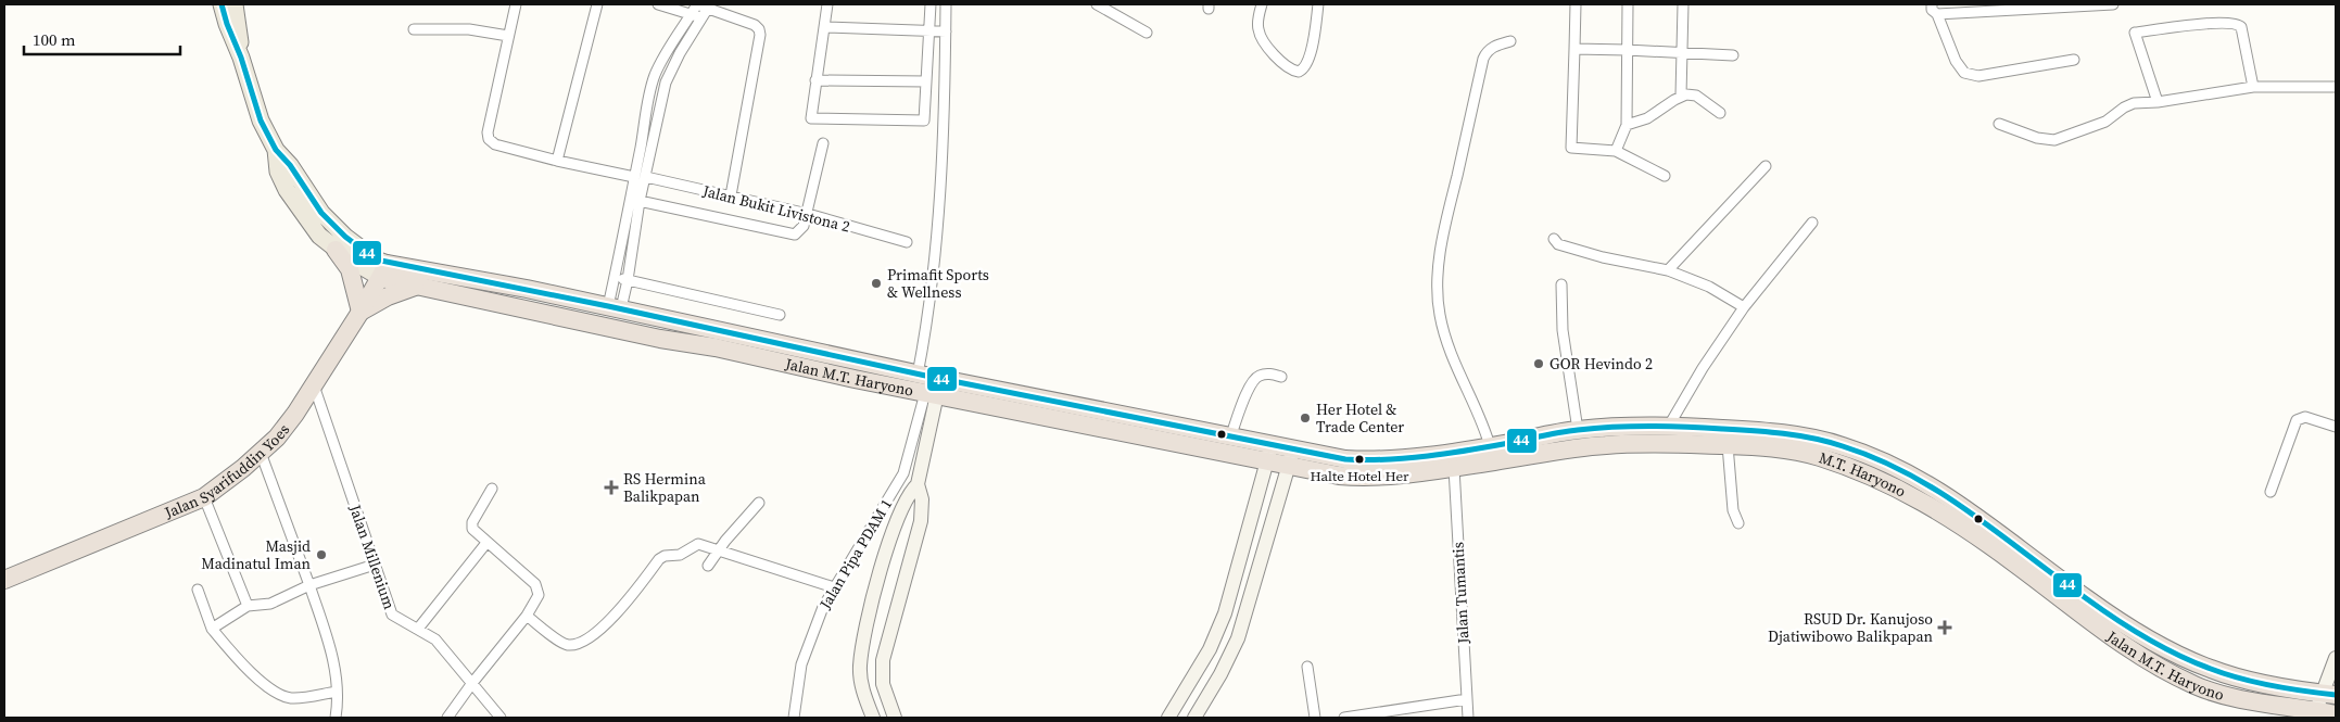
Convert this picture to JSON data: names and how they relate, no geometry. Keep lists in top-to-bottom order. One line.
{"streets":{"highway":["Jalan M.T. Haryono","Jalan Syarifuddin Yoes","M.T. Haryono"],"street":["Jalan Bukit Livistona 2","Jalan Pipa PDAM 1","Jalan Millenium","Jalan Tumantis"]},"crossings":[["Jalan M.T. Haryono","Jalan Syarifuddin Yoes"],["Jalan M.T. Haryono","M.T. Haryono"],["Jalan M.T. Haryono","Jalan Pipa PDAM 1"],["Jalan M.T. Haryono","Jalan Tumantis"],["Jalan Syarifuddin Yoes","Jalan Millenium"]],"places":{"other":["Primafit Sports & Wellness","GOR Hevindo 2","Her Hotel & Trade Center","Halte Hotel Her","Masjid Madinatul Iman"],"health":["RS Hermina Balikpapan","RSUD Dr. Kanujoso Djatiwibowo Balikpapan"]},"lines":["transit line 44"],"scale_bar":"100 m"}
